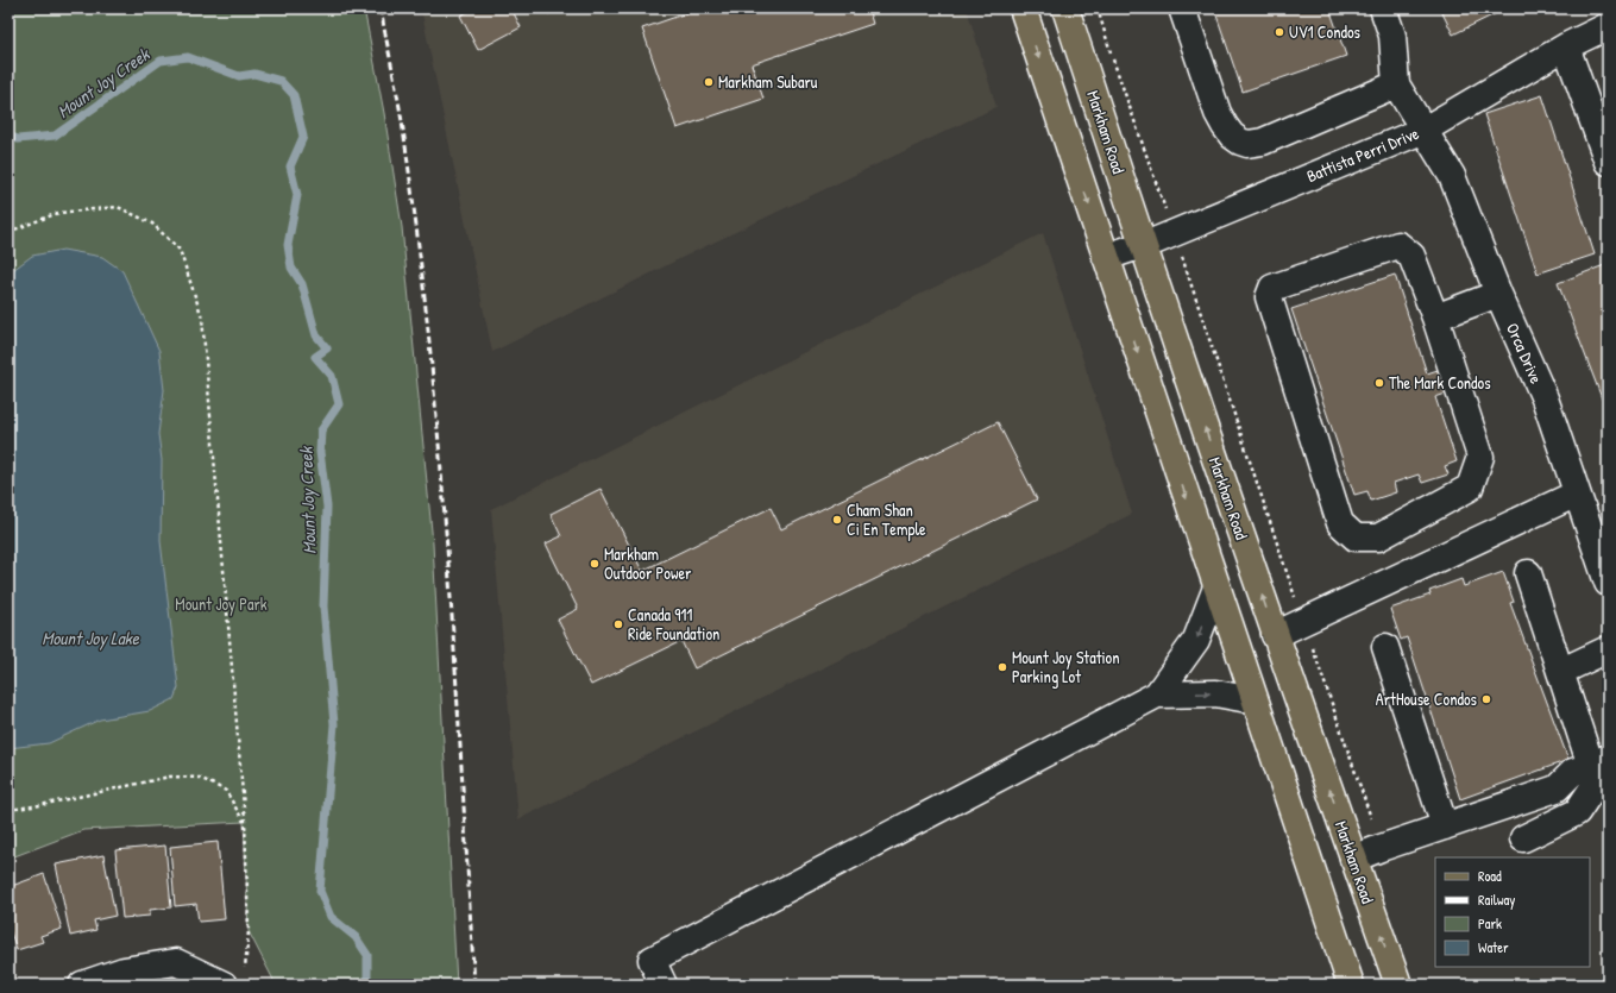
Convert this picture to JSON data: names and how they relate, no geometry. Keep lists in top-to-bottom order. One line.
{"streets":{"main road":["Markham Road"],"street":["Battista Perri Drive","Orca Drive"]},"crossings":[["Markham Road","Battista Perri Drive"],["Battista Perri Drive","Orca Drive"]],"water":["Mount Joy Creek","Mount Joy Lake"],"parks":["Mount Joy Park"],"places":["UV1 Condos","Markham Subaru","The Mark Condos","Cham Shan Ci En Temple","Markham Outdoor Power","Canada 911 Ride Foundation","Mount Joy Station Parking Lot","ArtHouse Condos"],"legend":["Road","Railway","Park","Water"]}
